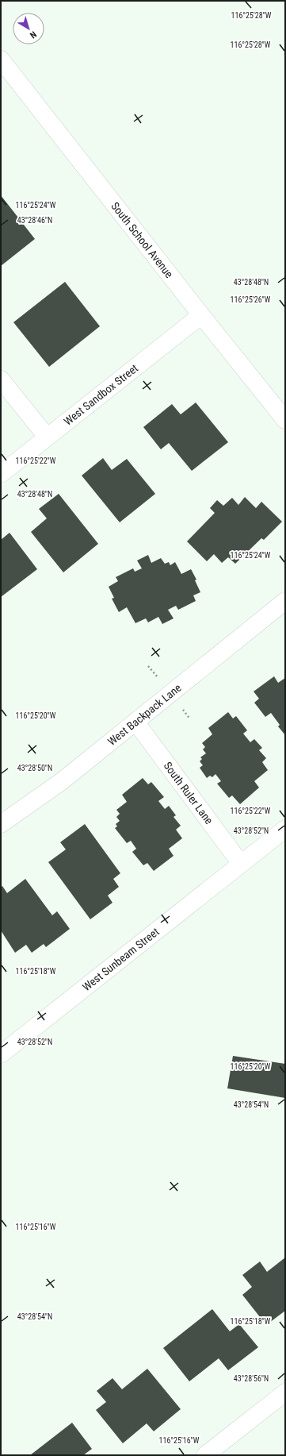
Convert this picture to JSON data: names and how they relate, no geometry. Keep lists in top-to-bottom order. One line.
{"streets":{"street":["South School Avenue","West Sandbox Street","West Backpack Lane","South Ruler Lane","West Sunbeam Street"]},"crossings":[["South School Avenue","West Sandbox Street"],["West Backpack Lane","South Ruler Lane"],["South Ruler Lane","West Sunbeam Street"]],"north":"bottom right","coordinates":["116°25'28\"W","116°25'24\"W","43°28'46\"N","43°28'48\"N","116°25'26\"W","116°25'22\"W","116°25'20\"W","43°28'50\"N","43°28'52\"N","116°25'18\"W","43°28'54\"N","116°25'16\"W","43°28'56\"N"]}
